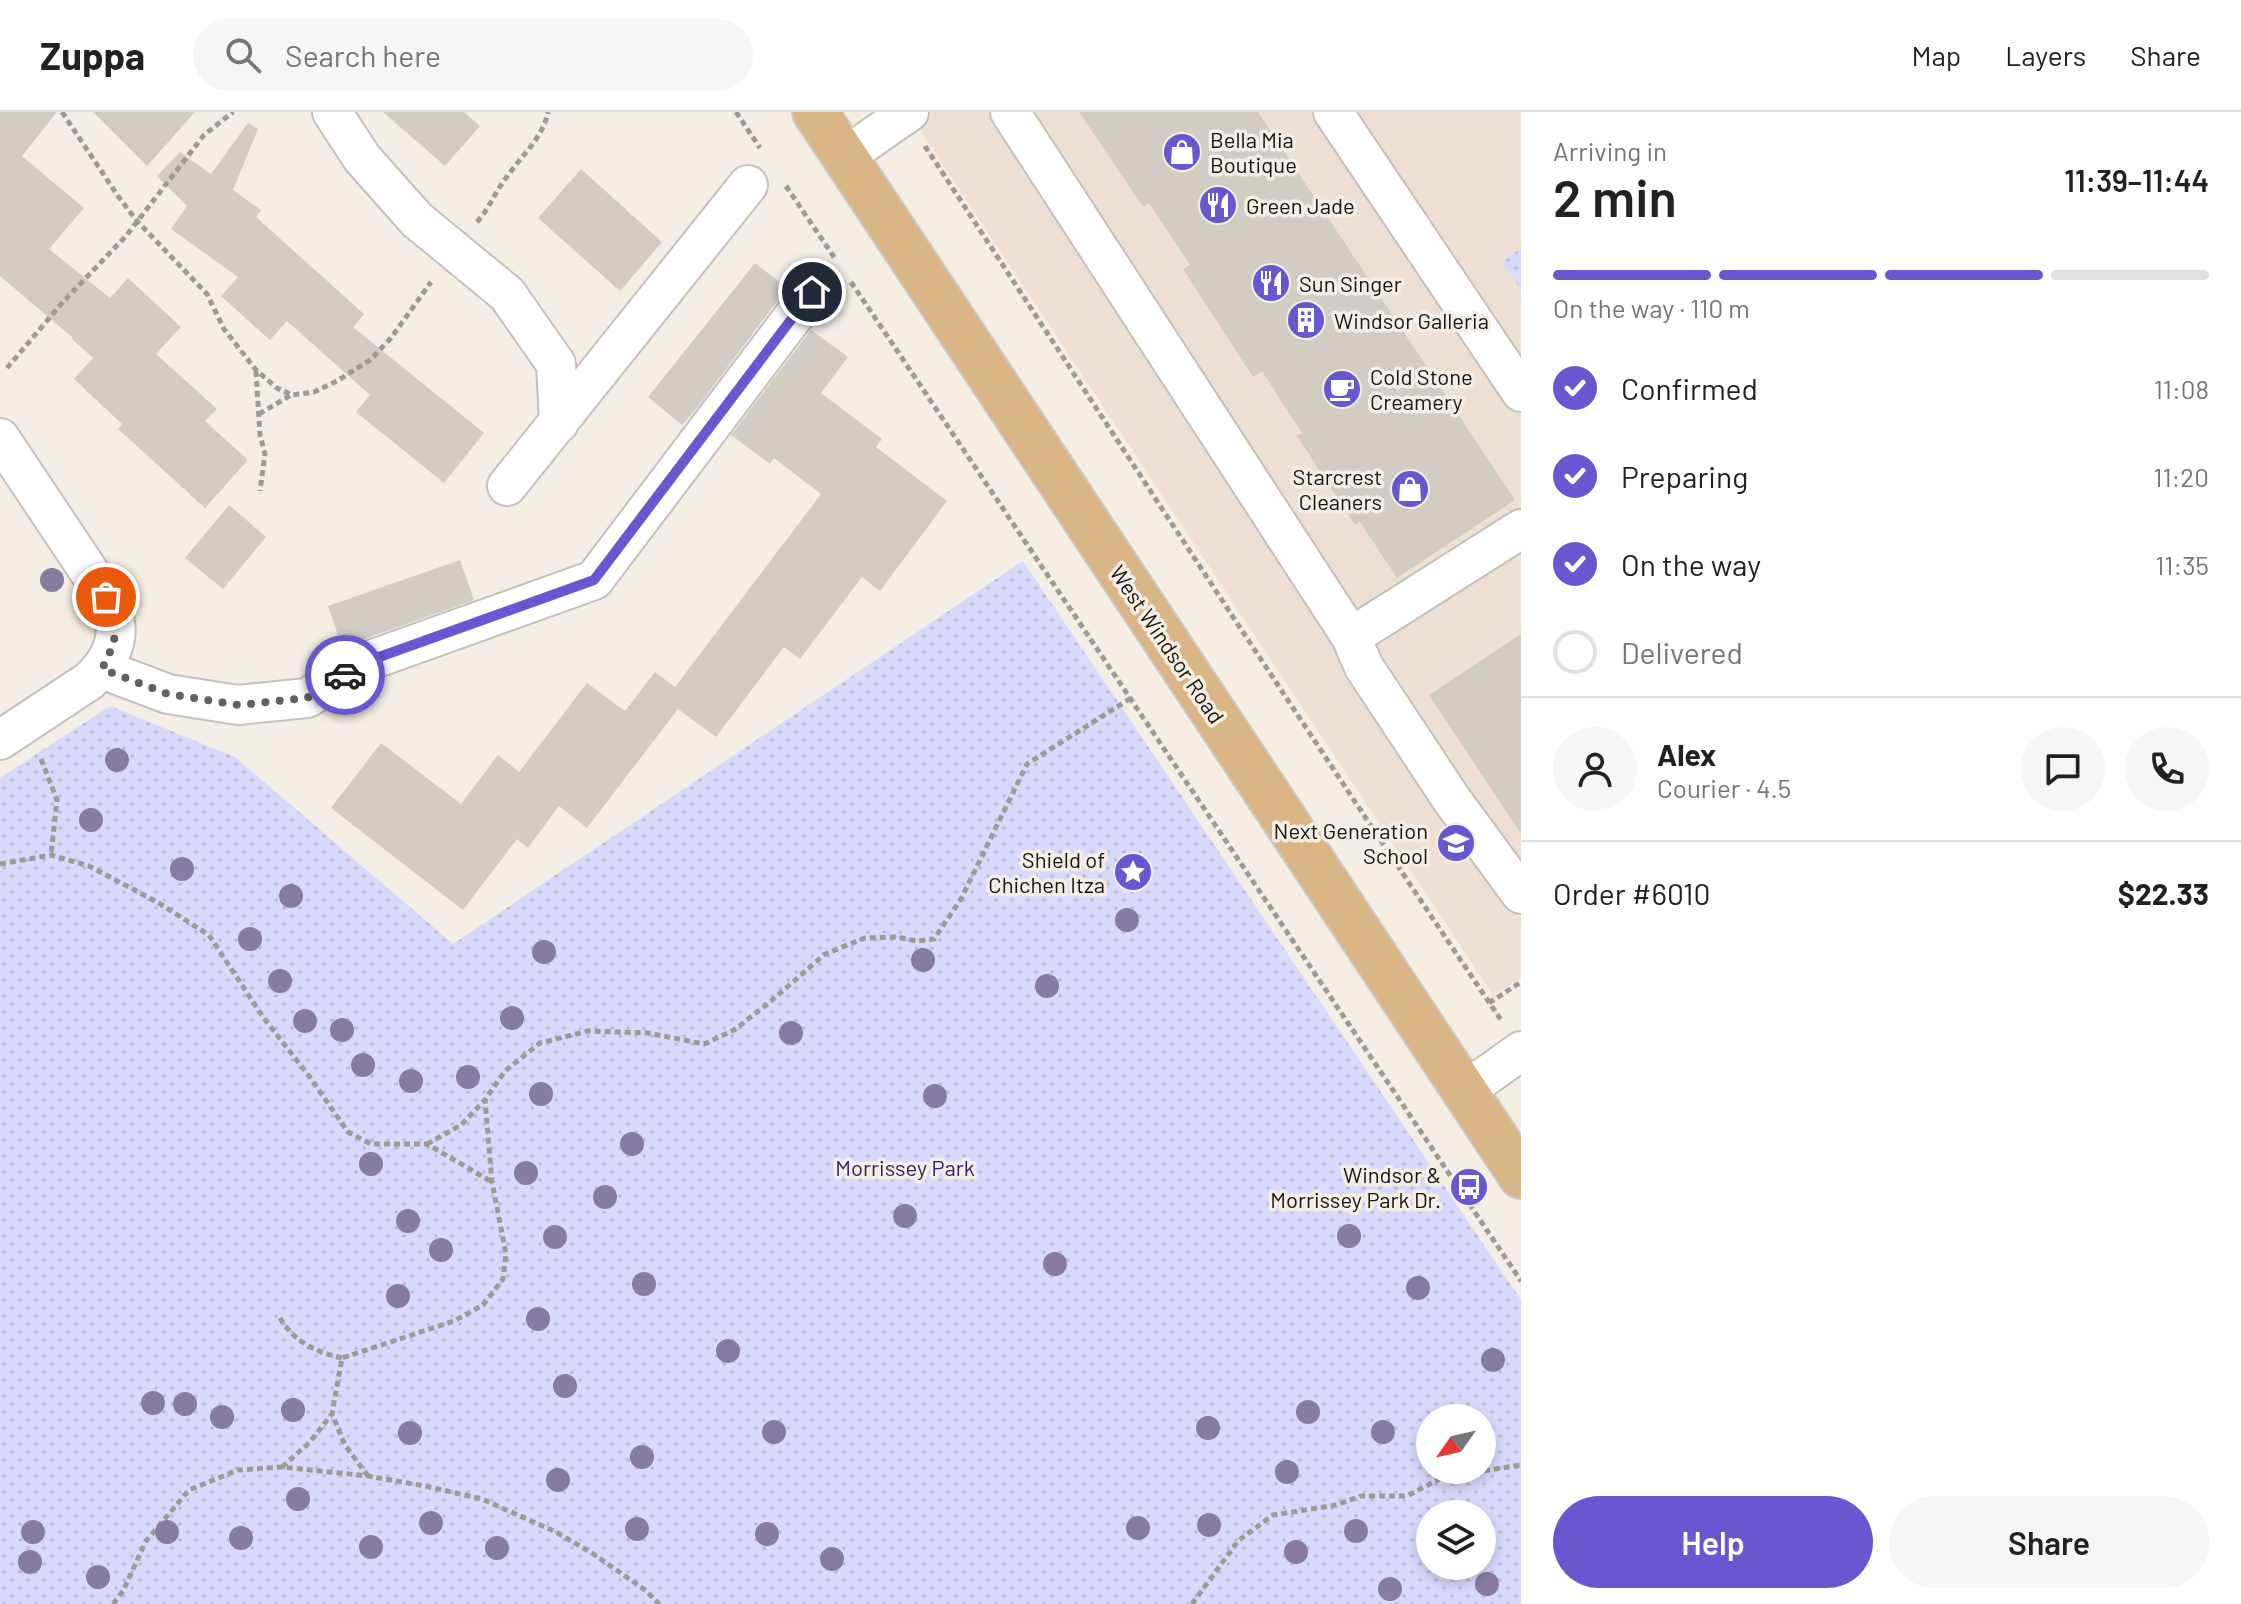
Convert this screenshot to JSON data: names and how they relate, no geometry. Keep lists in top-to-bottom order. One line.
{"streets":{"main road":["West Windsor Road"]},"parks":["Morrissey Park"],"places":{"shop":["Bella Mia Boutique","Starcrest Cleaners"],"restaurant":["Green Jade","Sun Singer"],"building":["Windsor Galleria"],"cafe":["Cold Stone Creamery"],"school or university":["Next Generation School"],"place":["Shield of Chichen Itza"],"bus stop":["Windsor & Morrissey Park Dr."]},"north":"bottom left","page":{"header":"Zuppa","search":"Search here","nav":["Map","Layers","Share"],"heading":["2 min","Arriving in","11:39–11:44"],"panel":["Alex","Courier · 4.5","Order #6010","$22.33"],"bar":"On the way · 110 m","list":[["Confirmed","11:08"],["Preparing","11:20"],["On the way","11:35"],"Delivered"],"buttons":["Help","Share"]}}
